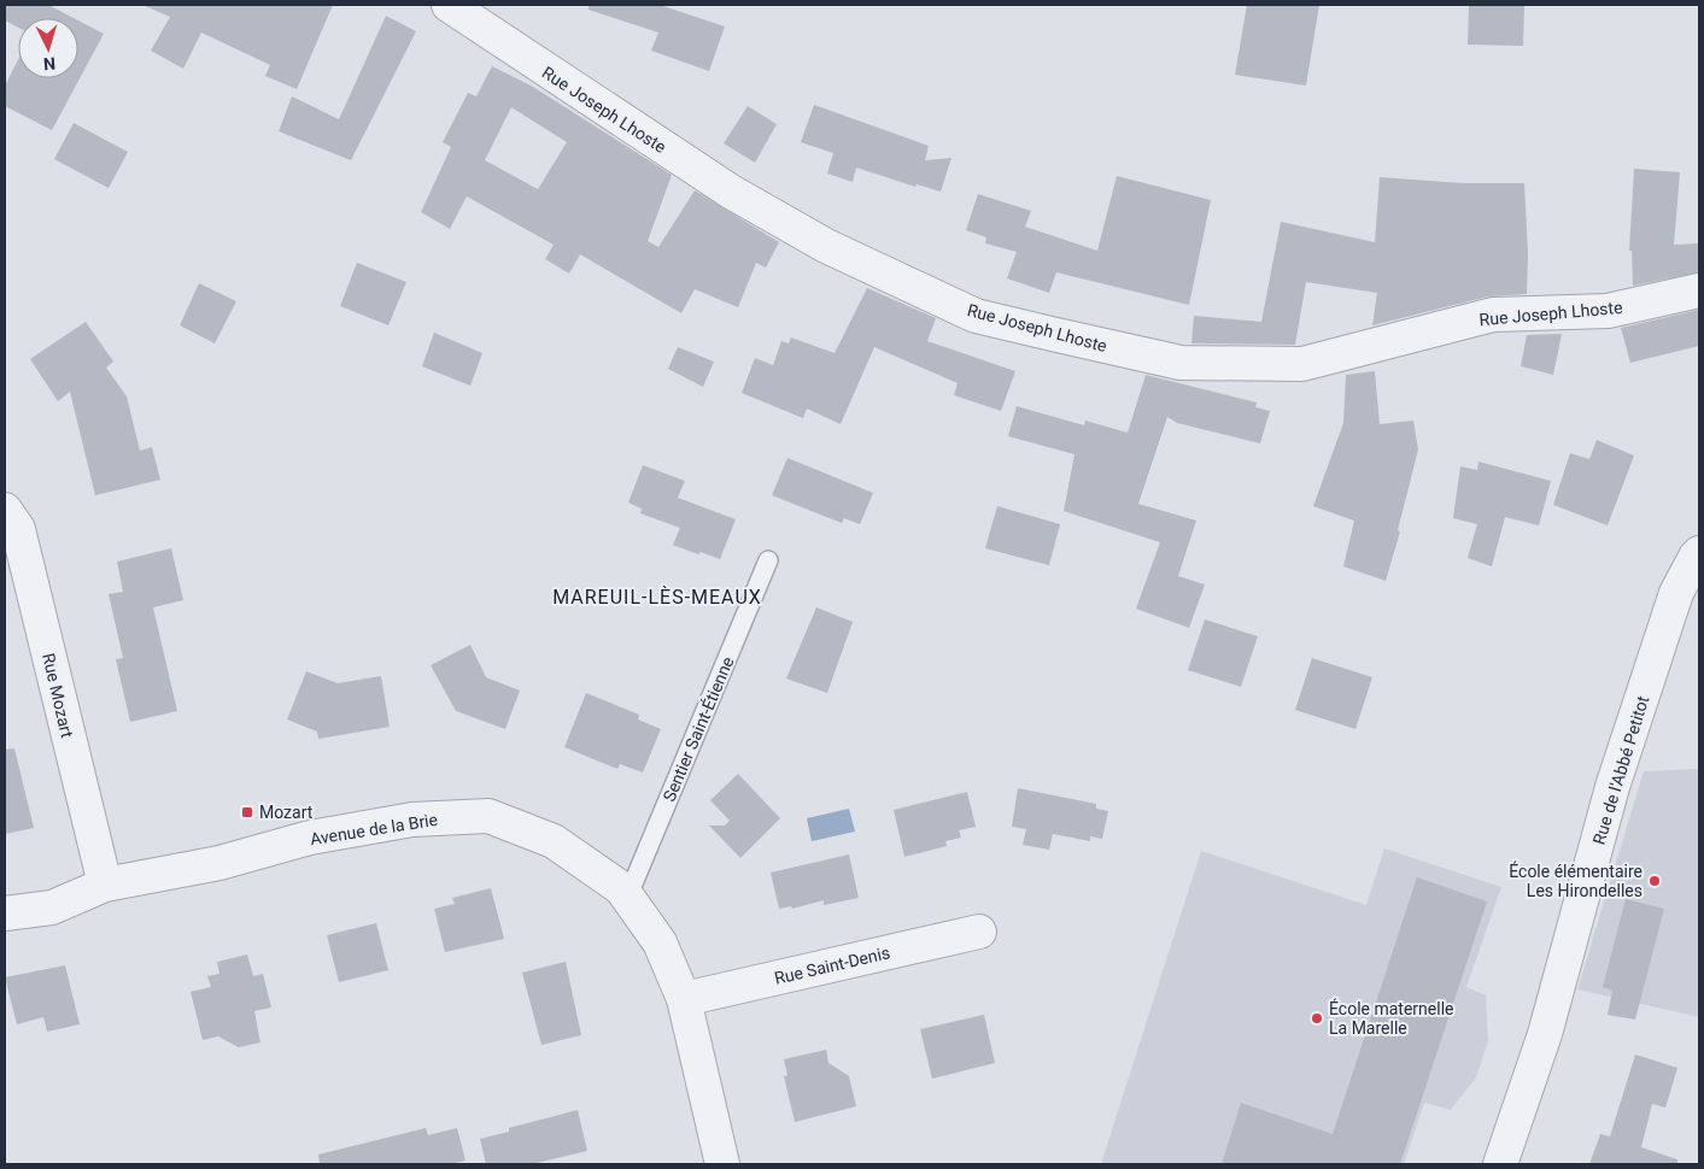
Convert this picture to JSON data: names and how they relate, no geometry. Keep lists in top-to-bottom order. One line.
{"streets":{"street":["Rue Joseph Lhoste","Rue Mozart","Rue de l'Abbé Petitot","Avenue de la Brie","Rue Saint-Denis"],"lane":["Sentier Saint-Étienne"]},"crossings":[["Rue Mozart","Avenue de la Brie"],["Sentier Saint-Étienne","Avenue de la Brie"],["Avenue de la Brie","Rue Saint-Denis"]],"districts":["MAREUIL-LÈS-MEAUX"],"places":{"transit":["Mozart"],"other":["École élémentaire Les Hirondelles","École maternelle La Marelle"]},"north":"bottom"}
